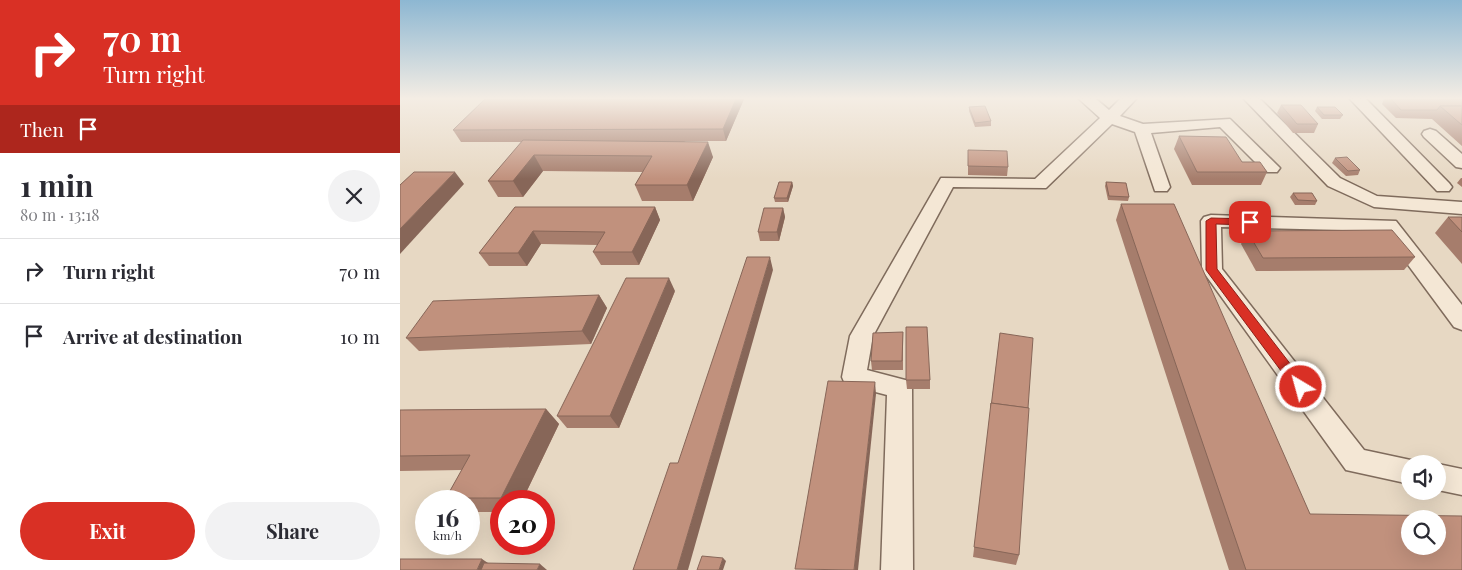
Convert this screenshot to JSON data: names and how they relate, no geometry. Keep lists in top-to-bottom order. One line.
{"page":{"turn":["70 m","Turn right"],"then":"Then","heading":["1 min","80 m · 13:18"],"list":[{"name":"Turn right","value":"70 m"},{"name":"Arrive at destination","value":"10 m"}],"speed":"16 km/h","limit":"20","buttons":["Exit","Share"]}}
